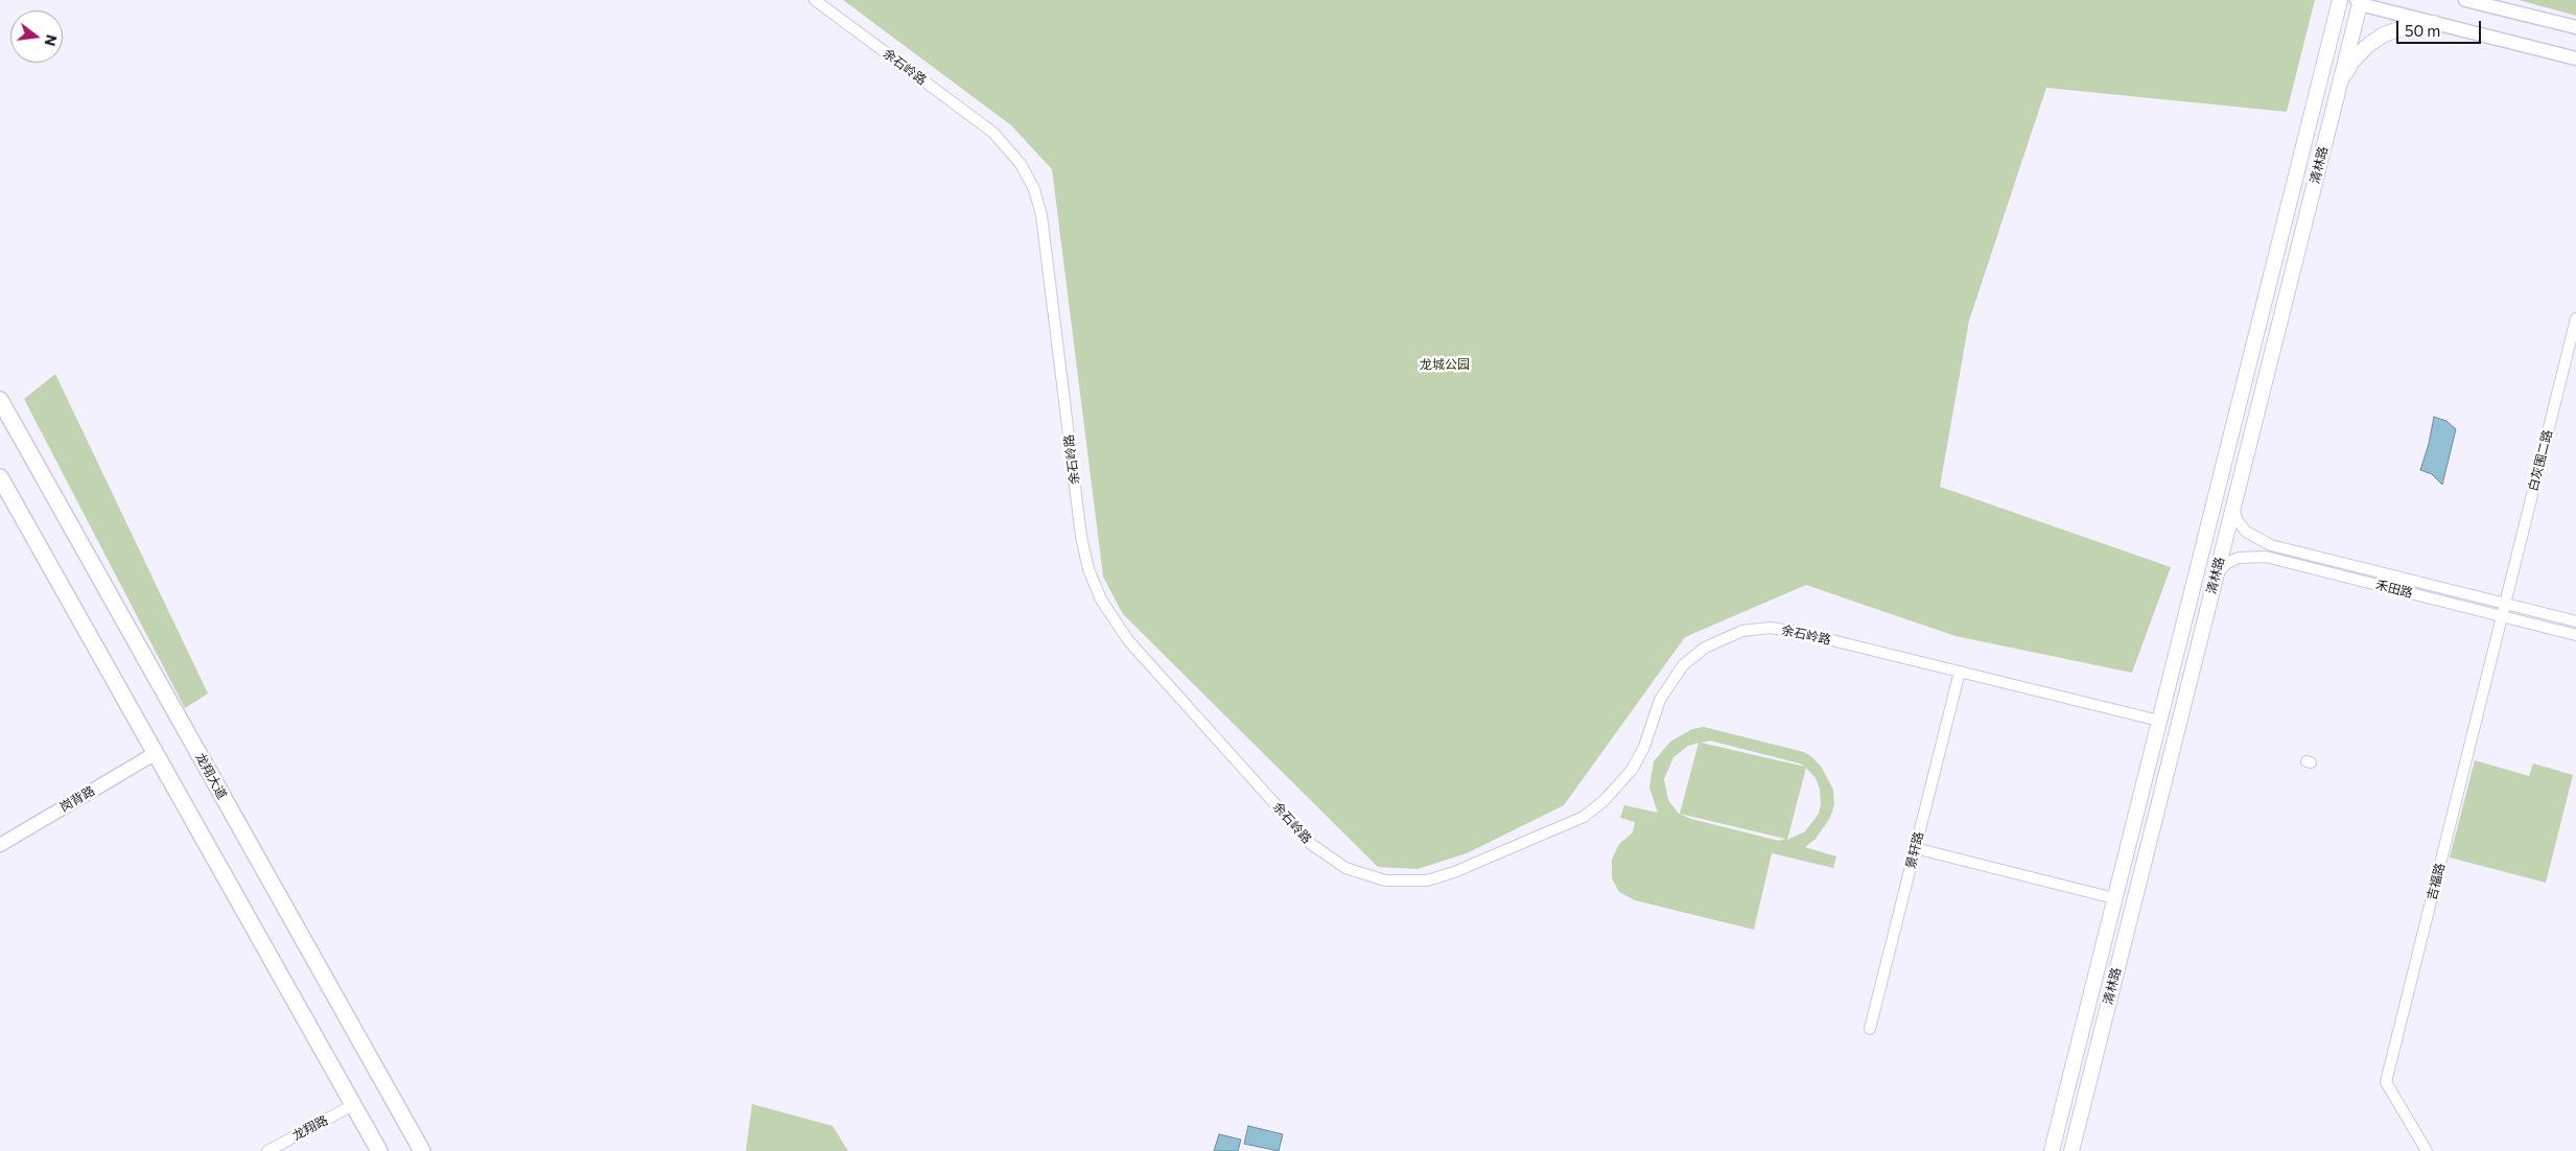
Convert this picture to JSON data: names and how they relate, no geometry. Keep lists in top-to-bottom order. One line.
{"streets":{"main road":["清林路","龙翔大道"],"street":["余石岭路","白灰围二路","禾田路","岗背路","景轩路","吉福路","龙翔路"]},"crossings":[["余石岭路","清林路"],["余石岭路","景轩路"],["清林路","禾田路"],["白灰围二路","禾田路"],["白灰围二路","吉福路"],["禾田路","吉福路"]],"parks":["龙城公园"],"scale_bar":"50 m","north":"right"}
